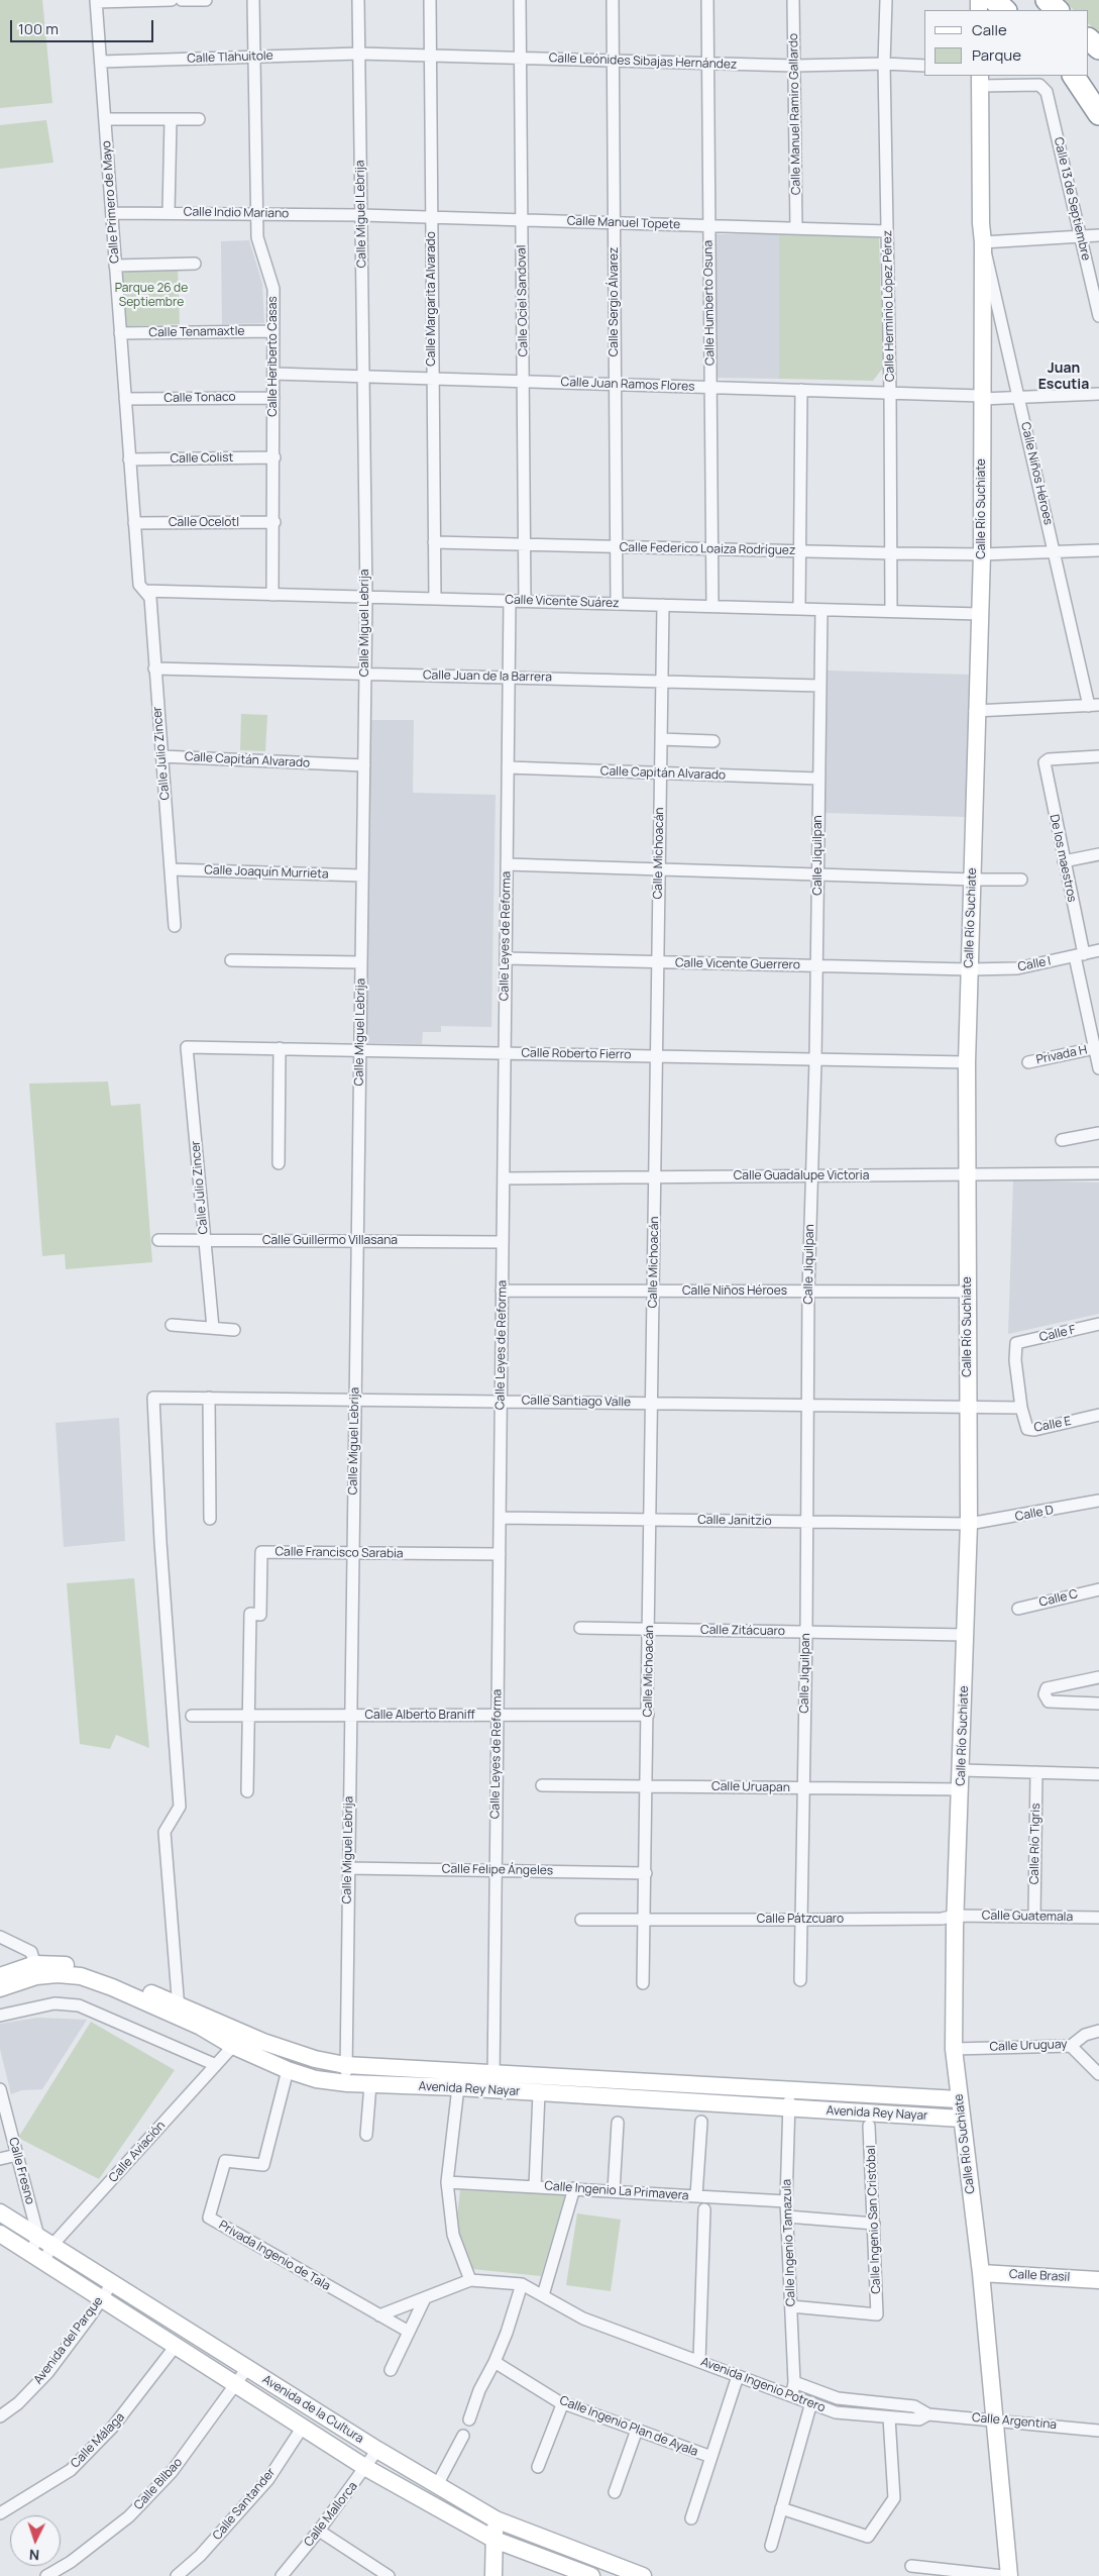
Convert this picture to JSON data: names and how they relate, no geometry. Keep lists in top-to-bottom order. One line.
{"streets":{"main road":["Calle Río Suchiate","Avenida Rey Nayar","Calle Brasil","Avenida de la Cultura"],"street":["Calle Tlahuitole","Calle Leónides Sibajas Hernández","Calle Manuel Ramiro Gallardo","Calle 13 de Septiembre","Calle Primero de Mayo","Calle Indio Mariano","Calle Miguel Lebrija","Calle Manuel Topete","Calle Margarita Alvarado","Calle Ociel Sandoval","Calle Sergio Álvarez","Calle Humberto Osuna","Calle Herminio López Pérez","Calle Tenamaxtle","Calle Heriberto Casas","Calle Juan Ramos Flores","Calle Tonaco","Calle Colist","Calle Niños Héroes","Calle Ocelotl","Calle Federico Loaiza Rodríguez","Calle Vicente Suárez","Calle Juan de la Barrera","Calle Julio Zincer","Calle Capitán Alvarado","Calle Michoacán","Calle Jiquilpan","De los maestros","Calle Joaquín Murrieta","Calle Leyes de Reforma","Calle Vicente Guerrero","Calle I","Calle Roberto Fierro","Privada H","Calle Guadalupe Victoria","Calle Guillermo Villasana","Calle F","Calle Santiago Valle","Calle E","Calle D","Calle Janitzio","Calle Francisco Sarabia","Calle C","Calle Zitácuaro","Calle Alberto Braniff","Calle Uruapan","Calle Río Tigris","Calle Felipe Ángeles","Calle Guatemala","Calle Pátzcuaro","Calle Uruguay","Calle Aviación","Calle Fresno","Calle Ingenio La Primavera","Calle Ingenio San Cristóbal","Calle Ingenio Tamazula","Privada Ingenio de Tala","Avenida del Parque","Avenida Ingenio Potrero","Calle Argentina","Calle Ingenio Plan de Ayala","Calle Málaga","Calle Bilbao","Calle Santander","Calle Mallorca"]},"crossings":[["Calle Tlahuitole","Calle Leónides Sibajas Hernández"],["Calle Tlahuitole","Calle Primero de Mayo"],["Calle Tlahuitole","Calle Miguel Lebrija"],["Calle Tlahuitole","Calle Heriberto Casas"],["Calle Leónides Sibajas Hernández","Calle Manuel Ramiro Gallardo"],["Calle Leónides Sibajas Hernández","Calle Miguel Lebrija"],["Calle Leónides Sibajas Hernández","Calle Margarita Alvarado"],["Calle Leónides Sibajas Hernández","Calle Ociel Sandoval"],["Calle Leónides Sibajas Hernández","Calle Sergio Álvarez"],["Calle Leónides Sibajas Hernández","Calle Humberto Osuna"],["Calle Leónides Sibajas Hernández","Calle Herminio López Pérez"],["Calle Manuel Ramiro Gallardo","Calle Manuel Topete"],["Calle 13 de Septiembre","Calle Río Suchiate"],["Calle Primero de Mayo","Calle Indio Mariano"],["Calle Primero de Mayo","Calle Tenamaxtle"],["Calle Primero de Mayo","Calle Tonaco"],["Calle Primero de Mayo","Calle Colist"],["Calle Primero de Mayo","Calle Ocelotl"],["Calle Primero de Mayo","Calle Vicente Suárez"],["Calle Primero de Mayo","Calle Julio Zincer"],["Calle Indio Mariano","Calle Miguel Lebrija"],["Calle Indio Mariano","Calle Manuel Topete"],["Calle Indio Mariano","Calle Heriberto Casas"],["Calle Miguel Lebrija","Calle Manuel Topete"],["Calle Miguel Lebrija","Calle Juan Ramos Flores"],["Calle Miguel Lebrija","Calle Vicente Suárez"],["Calle Miguel Lebrija","Calle Juan de la Barrera"],["Calle Miguel Lebrija","Calle Capitán Alvarado"],["Calle Miguel Lebrija","Calle Joaquín Murrieta"],["Calle Miguel Lebrija","Calle Roberto Fierro"],["Calle Miguel Lebrija","Calle Guillermo Villasana"],["Calle Miguel Lebrija","Calle Santiago Valle"],["Calle Miguel Lebrija","Calle Francisco Sarabia"],["Calle Miguel Lebrija","Calle Alberto Braniff"],["Calle Miguel Lebrija","Calle Felipe Ángeles"],["Calle Miguel Lebrija","Avenida Rey Nayar"],["Calle Manuel Topete","Calle Margarita Alvarado"],["Calle Manuel Topete","Calle Ociel Sandoval"],["Calle Manuel Topete","Calle Sergio Álvarez"],["Calle Manuel Topete","Calle Humberto Osuna"],["Calle Manuel Topete","Calle Herminio López Pérez"],["Calle Margarita Alvarado","Calle Juan Ramos Flores"],["Calle Margarita Alvarado","Calle Federico Loaiza Rodríguez"],["Calle Margarita Alvarado","Calle Vicente Suárez"],["Calle Ociel Sandoval","Calle Juan Ramos Flores"],["Calle Ociel Sandoval","Calle Federico Loaiza Rodríguez"],["Calle Ociel Sandoval","Calle Vicente Suárez"],["Calle Sergio Álvarez","Calle Juan Ramos Flores"],["Calle Sergio Álvarez","Calle Federico Loaiza Rodríguez"],["Calle Sergio Álvarez","Calle Vicente Suárez"],["Calle Humberto Osuna","Calle Juan Ramos Flores"],["Calle Humberto Osuna","Calle Federico Loaiza Rodríguez"],["Calle Humberto Osuna","Calle Vicente Suárez"],["Calle Herminio López Pérez","Calle Juan Ramos Flores"],["Calle Herminio López Pérez","Calle Federico Loaiza Rodríguez"],["Calle Herminio López Pérez","Calle Vicente Suárez"],["Calle Tenamaxtle","Calle Heriberto Casas"],["Calle Heriberto Casas","Calle Juan Ramos Flores"],["Calle Heriberto Casas","Calle Tonaco"],["Calle Heriberto Casas","Calle Colist"],["Calle Heriberto Casas","Calle Ocelotl"],["Calle Heriberto Casas","Calle Vicente Suárez"],["Calle Juan Ramos Flores","Calle Niños Héroes"],["Calle Juan Ramos Flores","Calle Río Suchiate"],["Calle Niños Héroes","Calle Río Suchiate"],["Calle Niños Héroes","Calle Federico Loaiza Rodríguez"],["Calle Niños Héroes","Calle Michoacán"],["Calle Niños Héroes","Calle Jiquilpan"],["Calle Niños Héroes","Calle Leyes de Reforma"],["Calle Río Suchiate","Calle Federico Loaiza Rodríguez"],["Calle Río Suchiate","Calle Vicente Suárez"],["Calle Río Suchiate","Calle Vicente Guerrero"],["Calle Río Suchiate","Calle I"],["Calle Río Suchiate","Calle Roberto Fierro"],["Calle Río Suchiate","Calle Guadalupe Victoria"],["Calle Río Suchiate","Calle Santiago Valle"],["Calle Río Suchiate","Calle E"],["Calle Río Suchiate","Calle D"],["Calle Río Suchiate","Calle Janitzio"],["Calle Río Suchiate","Calle Zitácuaro"],["Calle Río Suchiate","Calle Uruapan"],["Calle Río Suchiate","Calle Guatemala"],["Calle Río Suchiate","Calle Pátzcuaro"],["Calle Río Suchiate","Calle Uruguay"],["Calle Río Suchiate","Avenida Rey Nayar"],["Calle Río Suchiate","Calle Brasil"],["Calle Río Suchiate","Calle Argentina"],["Calle Vicente Suárez","Calle Julio Zincer"],["Calle Vicente Suárez","Calle Michoacán"],["Calle Vicente Suárez","Calle Jiquilpan"],["Calle Vicente Suárez","Calle Leyes de Reforma"],["Calle Juan de la Barrera","Calle Julio Zincer"],["Calle Juan de la Barrera","Calle Michoacán"],["Calle Juan de la Barrera","Calle Jiquilpan"],["Calle Juan de la Barrera","Calle Leyes de Reforma"],["Calle Julio Zincer","Calle Capitán Alvarado"],["Calle Julio Zincer","Calle Joaquín Murrieta"],["Calle Julio Zincer","Calle Roberto Fierro"],["Calle Julio Zincer","Calle Guillermo Villasana"],["Calle Capitán Alvarado","Calle Michoacán"],["Calle Capitán Alvarado","Calle Jiquilpan"],["Calle Capitán Alvarado","Calle Leyes de Reforma"],["Calle Michoacán","Calle Vicente Guerrero"],["Calle Michoacán","Calle Roberto Fierro"],["Calle Michoacán","Calle Guadalupe Victoria"],["Calle Michoacán","Calle Santiago Valle"],["Calle Michoacán","Calle Janitzio"],["Calle Michoacán","Calle Zitácuaro"],["Calle Michoacán","Calle Alberto Braniff"],["Calle Michoacán","Calle Uruapan"],["Calle Michoacán","Calle Felipe Ángeles"],["Calle Michoacán","Calle Pátzcuaro"],["Calle Jiquilpan","Calle Vicente Guerrero"],["Calle Jiquilpan","Calle Roberto Fierro"],["Calle Jiquilpan","Calle Guadalupe Victoria"],["Calle Jiquilpan","Calle Santiago Valle"],["Calle Jiquilpan","Calle Janitzio"],["Calle Jiquilpan","Calle Zitácuaro"],["Calle Jiquilpan","Calle Uruapan"],["Calle Jiquilpan","Calle Pátzcuaro"],["De los maestros","Calle I"],["De los maestros","Privada H"],["Calle Leyes de Reforma","Calle Vicente Guerrero"],["Calle Leyes de Reforma","Calle Roberto Fierro"],["Calle Leyes de Reforma","Calle Guadalupe Victoria"],["Calle Leyes de Reforma","Calle Guillermo Villasana"],["Calle Leyes de Reforma","Calle Santiago Valle"],["Calle Leyes de Reforma","Calle Janitzio"],["Calle Leyes de Reforma","Calle Francisco Sarabia"],["Calle Leyes de Reforma","Calle Alberto Braniff"],["Calle Leyes de Reforma","Calle Felipe Ángeles"],["Calle Leyes de Reforma","Avenida Rey Nayar"],["Calle Vicente Guerrero","Calle I"],["Calle F","Calle E"],["Calle Santiago Valle","Calle E"],["Calle Santiago Valle","Avenida Rey Nayar"],["Calle D","Calle Janitzio"],["Calle Francisco Sarabia","Calle Alberto Braniff"],["Calle Río Tigris","Calle Guatemala"],["Calle Guatemala","Calle Pátzcuaro"],["Avenida Rey Nayar","Calle Aviación"],["Avenida Rey Nayar","Calle Ingenio Tamazula"],["Avenida Rey Nayar","Privada Ingenio de Tala"],["Calle Aviación","Calle Fresno"],["Calle Aviación","Avenida de la Cultura"],["Calle Fresno","Avenida de la Cultura"],["Calle Ingenio La Primavera","Calle Ingenio Tamazula"],["Calle Ingenio San Cristóbal","Calle Ingenio Tamazula"],["Calle Ingenio Tamazula","Avenida Ingenio Potrero"],["Avenida del Parque","Avenida de la Cultura"],["Avenida Ingenio Potrero","Calle Argentina"],["Avenida de la Cultura","Calle Málaga"],["Avenida de la Cultura","Calle Bilbao"],["Avenida de la Cultura","Calle Santander"],["Avenida de la Cultura","Calle Mallorca"]],"districts":["Juan Escutia"],"parks":["Parque 26 de Septiembre"],"legend":["Calle","Parque"],"scale_bar":"100 m","north":"bottom"}
